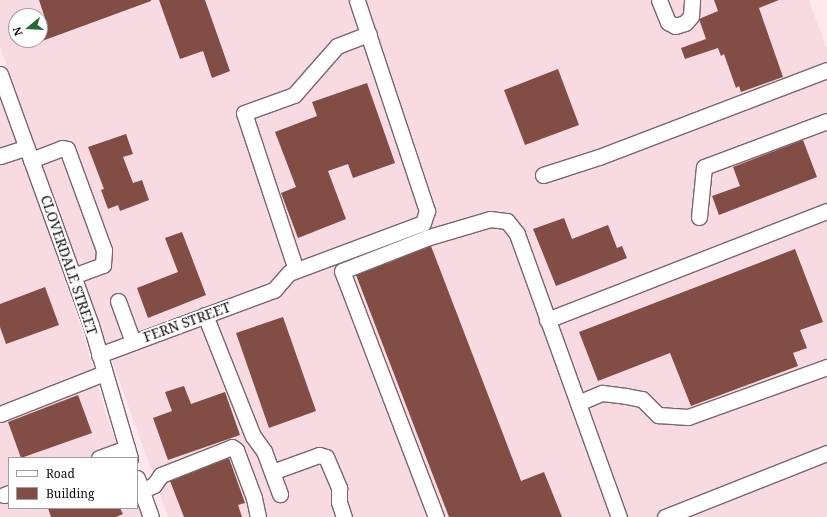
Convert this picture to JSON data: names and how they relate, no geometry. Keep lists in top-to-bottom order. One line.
{"streets":{"street":["CLOVERDALE STREET","FERN STREET"]},"crossings":[["CLOVERDALE STREET","FERN STREET"]],"legend":["Road","Building"],"north":"left"}
